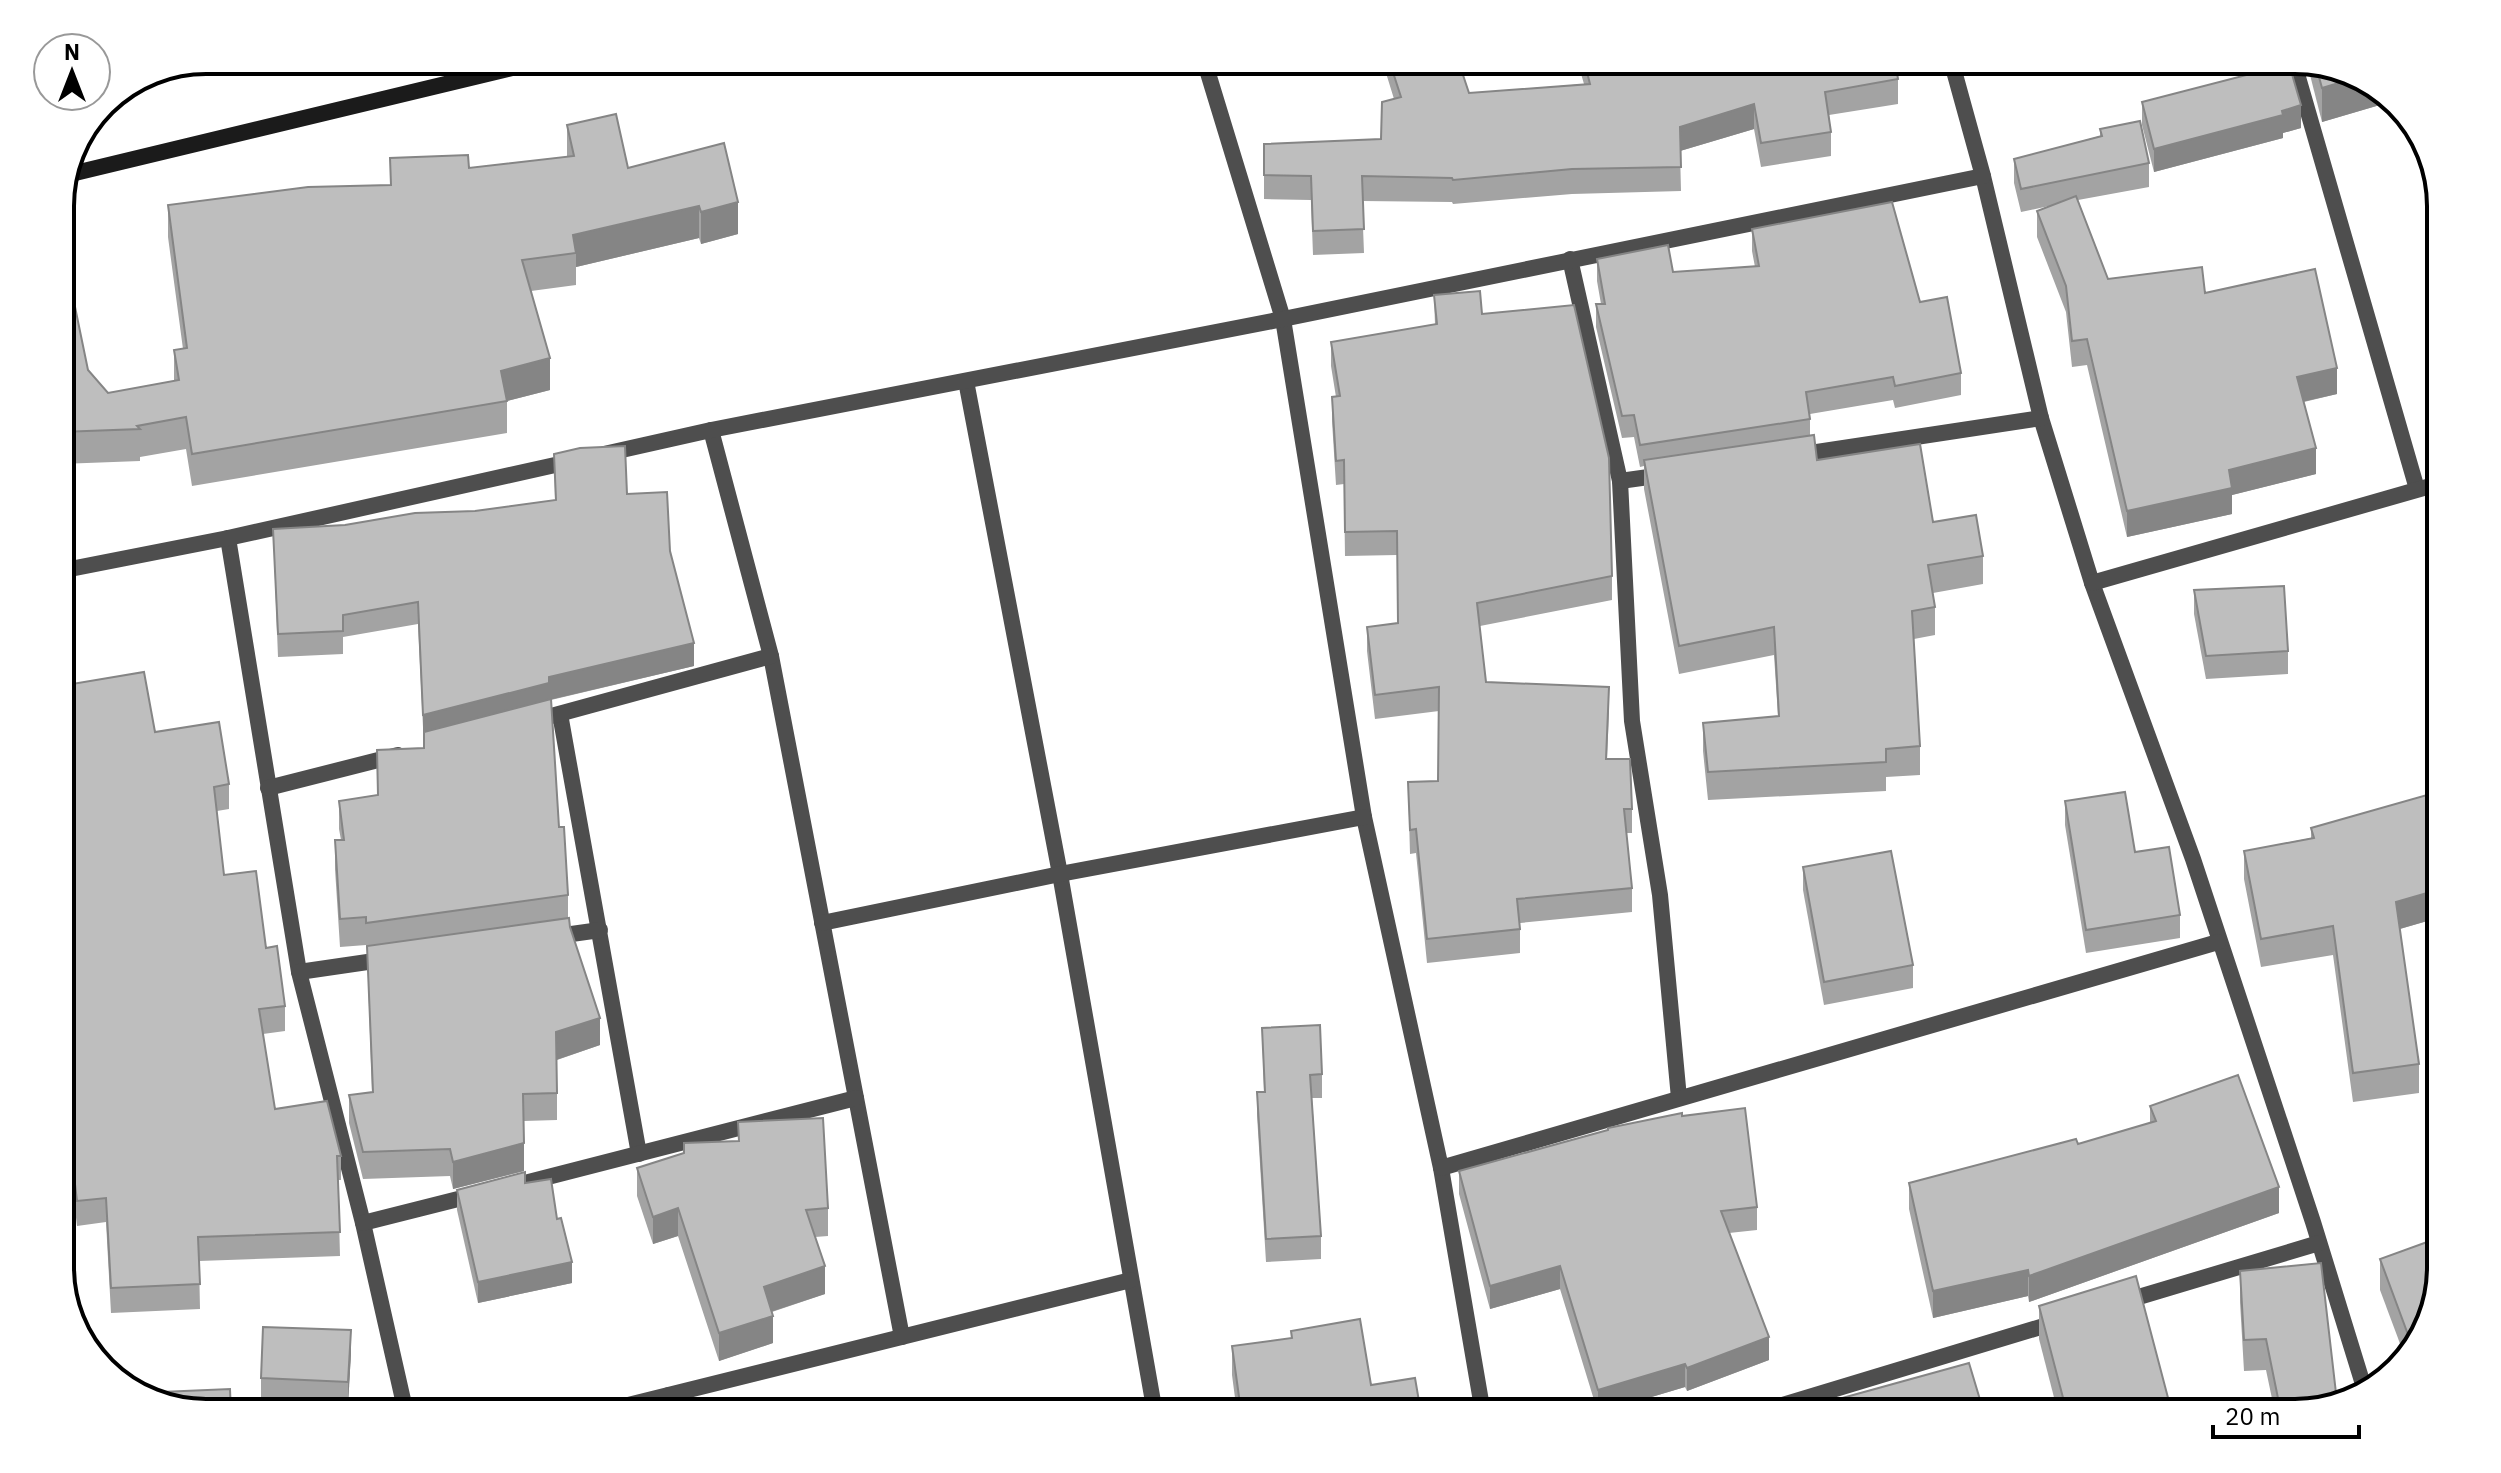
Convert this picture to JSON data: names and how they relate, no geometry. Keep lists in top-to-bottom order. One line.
{"scale_bar":"20 m","north":"top"}
